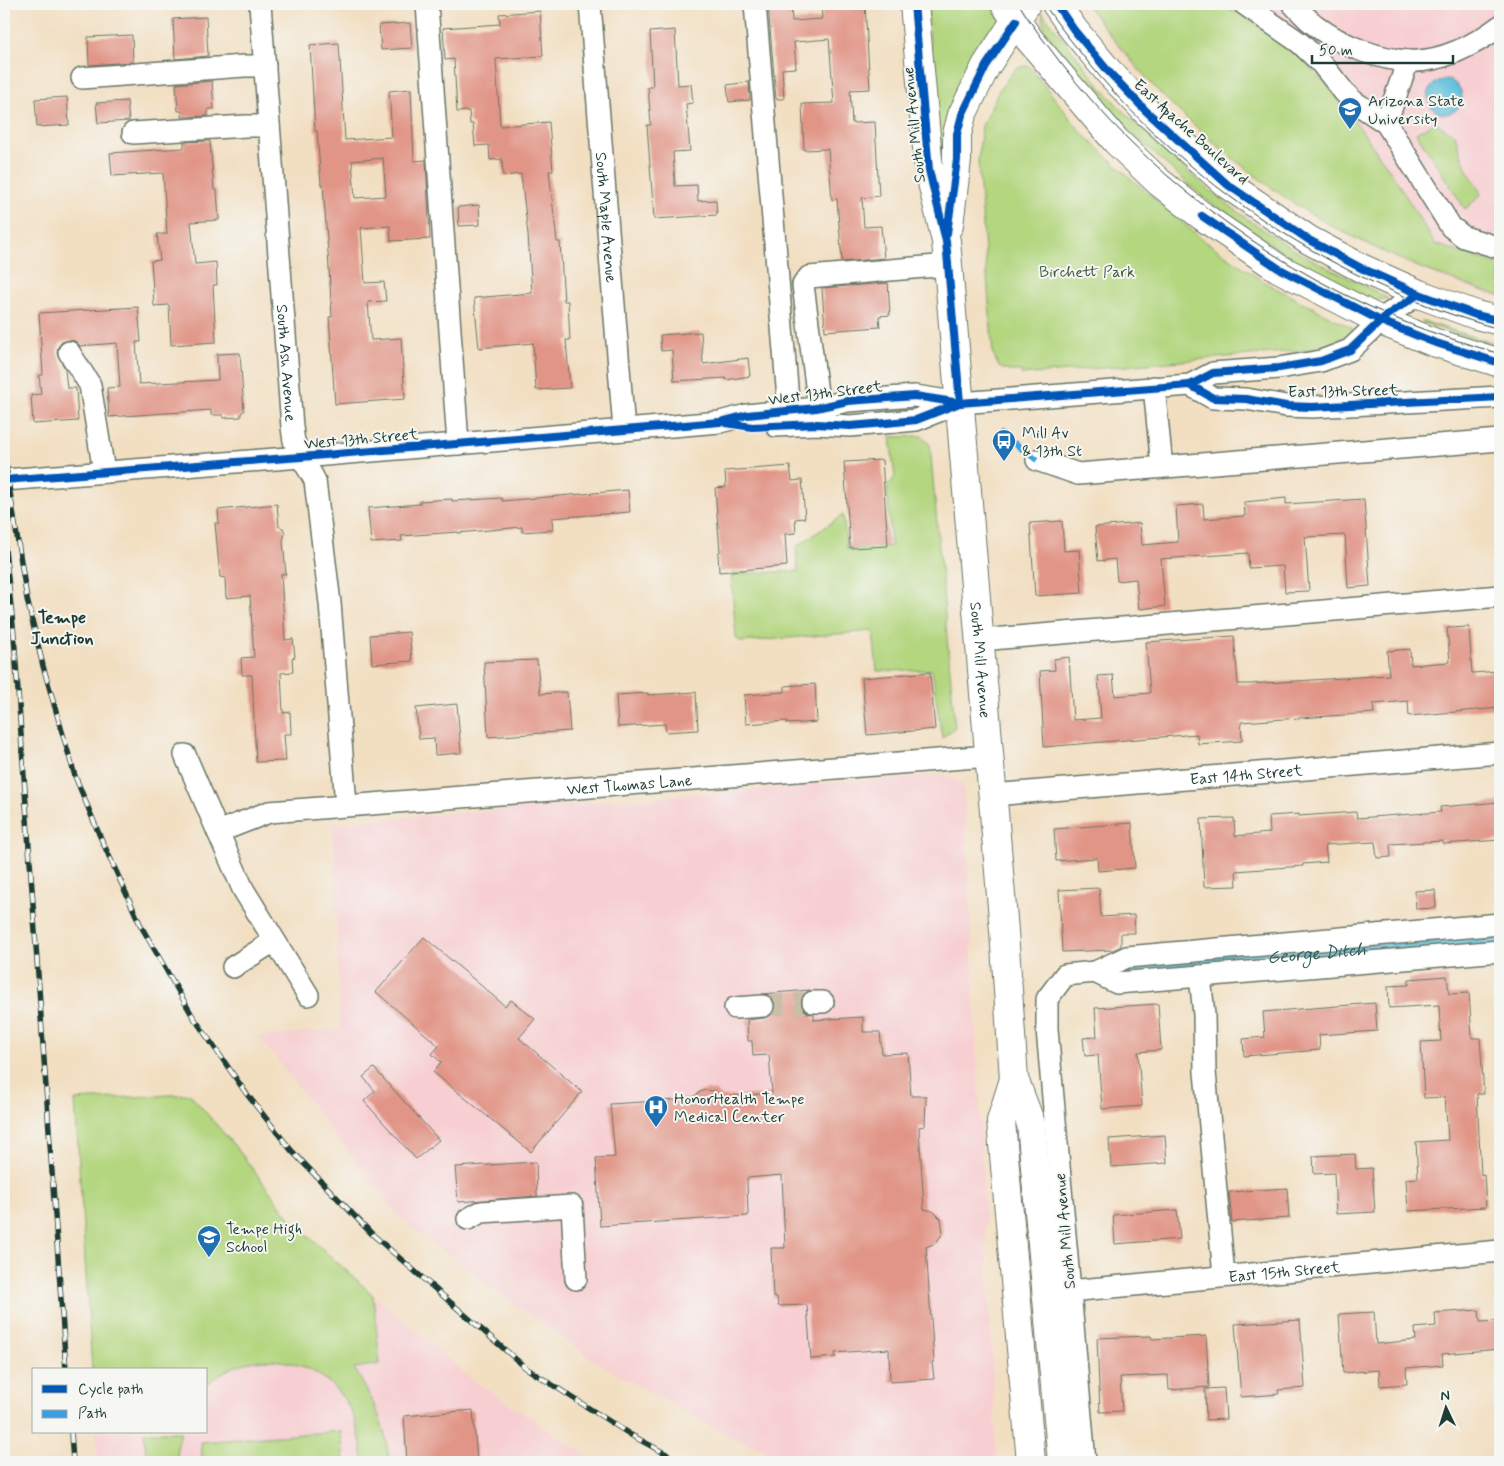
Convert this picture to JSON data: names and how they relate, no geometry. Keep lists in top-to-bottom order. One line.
{"streets":{"main road":["South Mill Avenue","East Apache Boulevard"],"street":["South Maple Avenue","South Ash Avenue","East 13th Street","West 13th Street","East 14th Street","West Thomas Lane","East 15th Street"]},"crossings":[["South Mill Avenue","East 13th Street"],["South Mill Avenue","West 13th Street"],["South Mill Avenue","East 14th Street"],["South Mill Avenue","West Thomas Lane"],["South Mill Avenue","East 15th Street"],["East Apache Boulevard","East 13th Street"],["South Maple Avenue","West 13th Street"],["South Ash Avenue","West 13th Street"],["South Ash Avenue","West Thomas Lane"],["East 13th Street","West 13th Street"]],"districts":["Tempe Junction"],"water":["George Ditch"],"parks":["Birchett Park"],"places":{"school or university":["Arizona State University","Tempe High School"],"bus stop":["Mill Av & 13th St"],"hospital":["HonorHealth Tempe Medical Center"]},"legend":["Cycle path","Path"],"scale_bar":"50 m","north":"top"}
